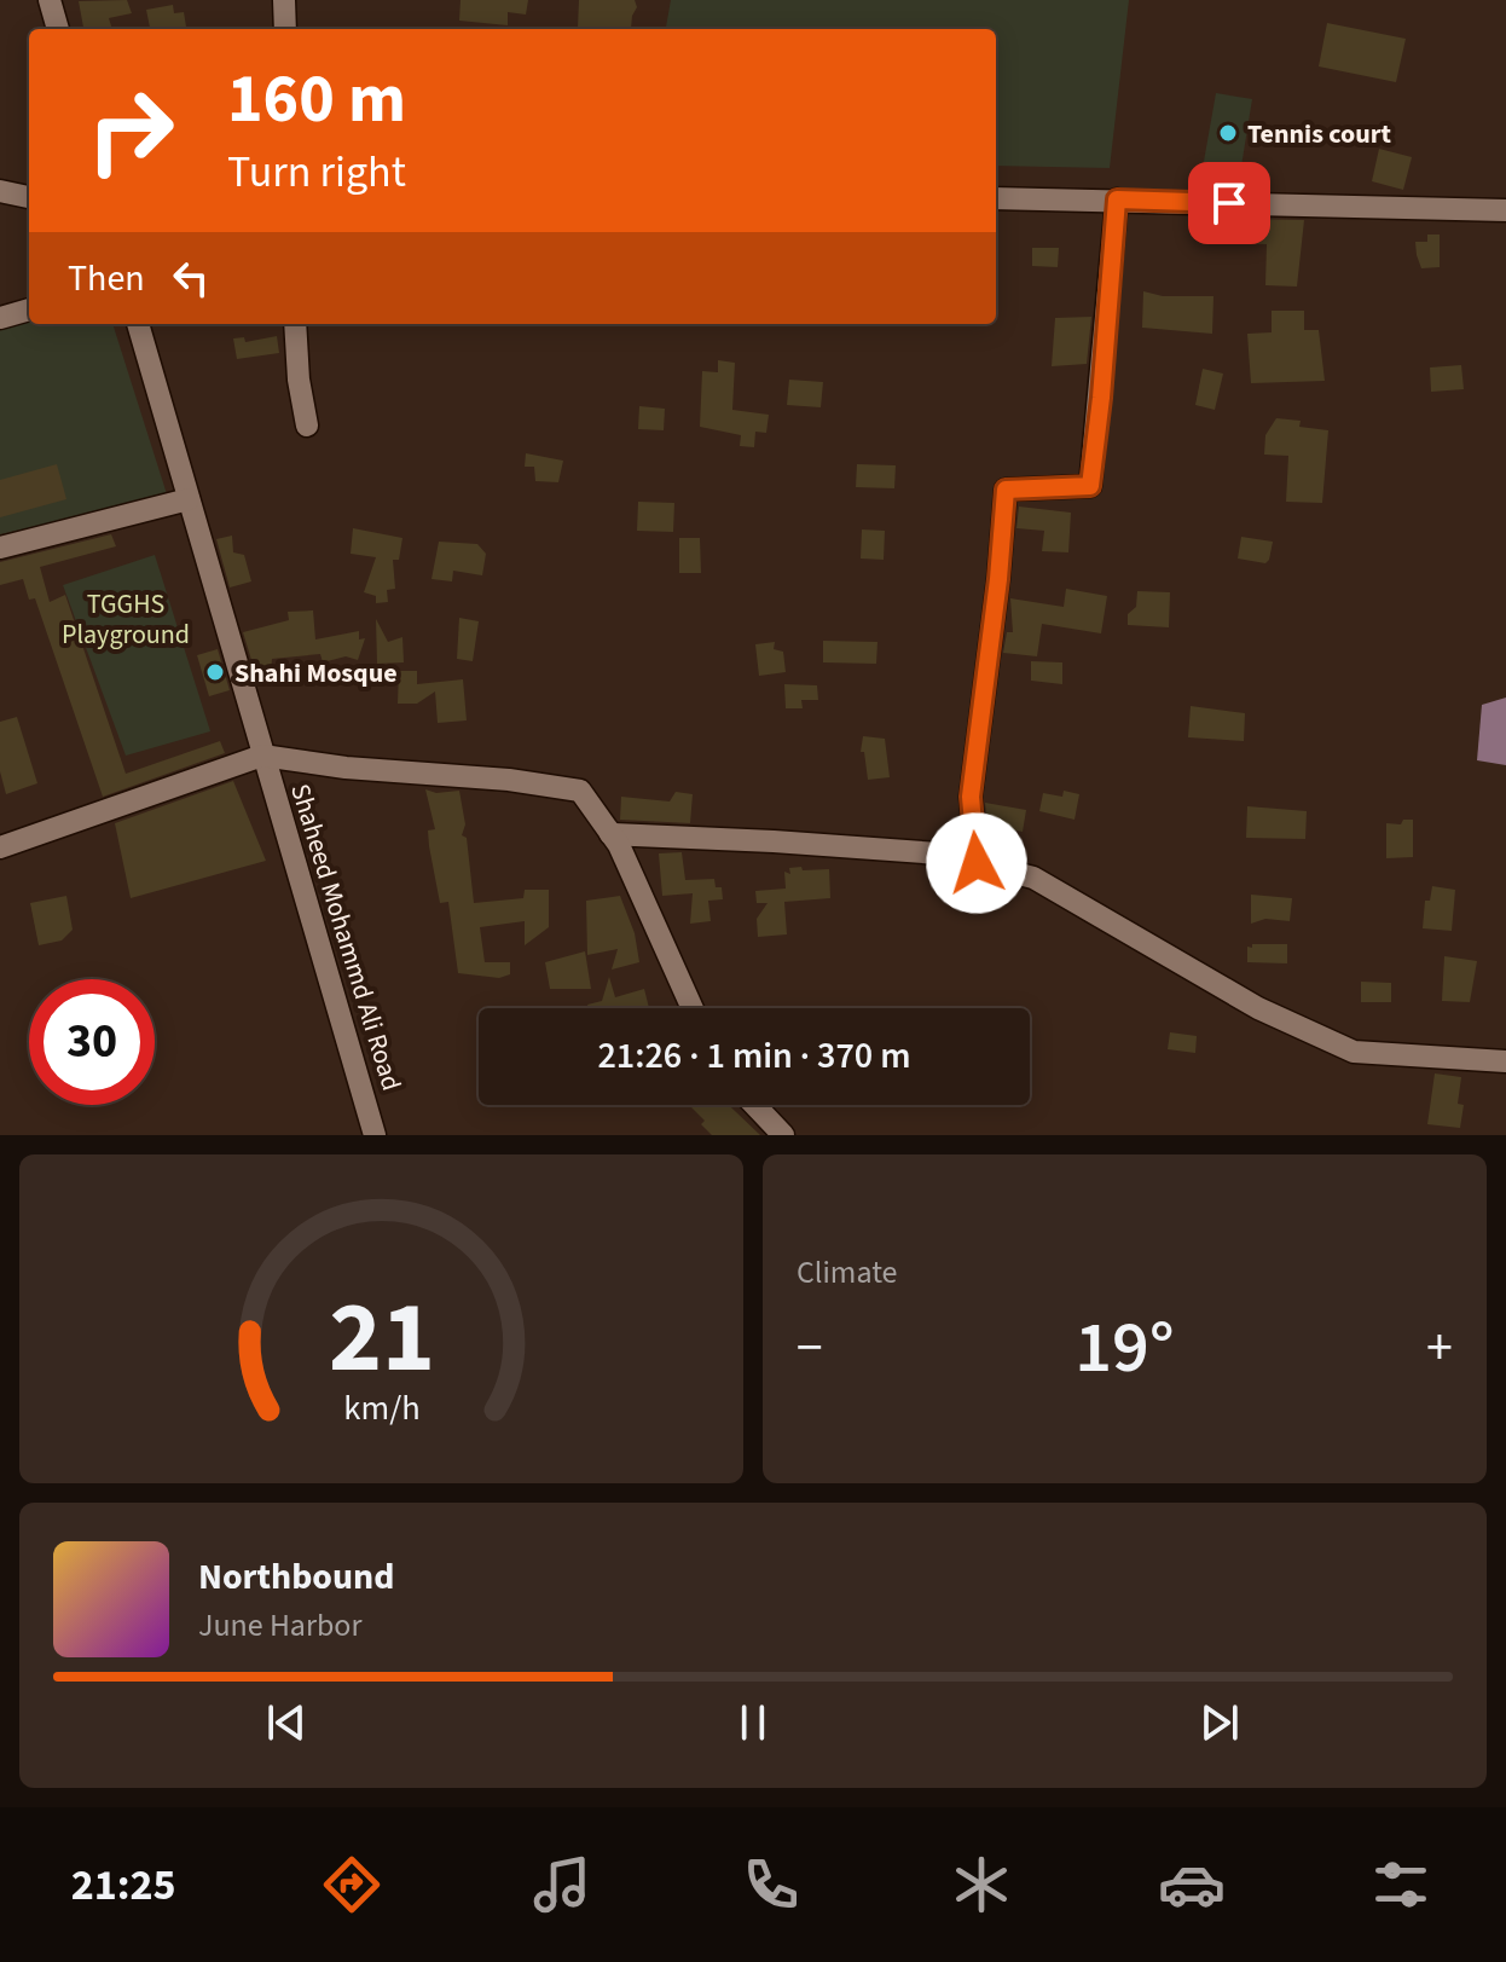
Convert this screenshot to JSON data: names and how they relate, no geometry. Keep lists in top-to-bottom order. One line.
{"streets":{"street":["Shaheed Mohammd Ali Road"]},"parks":["TGGHS Playground"],"places":["Tennis court","Shahi Mosque"],"page":{"turn":["160 m","Turn right"],"then":"Then","limit":"30","trip":"21:26 · 1 min · 370 m","tile":"Climate","heat":["−","19°","+"],"song":["Northbound","June Harbor"],"tabs":"21:25","gauge":["21","km/h"]}}
